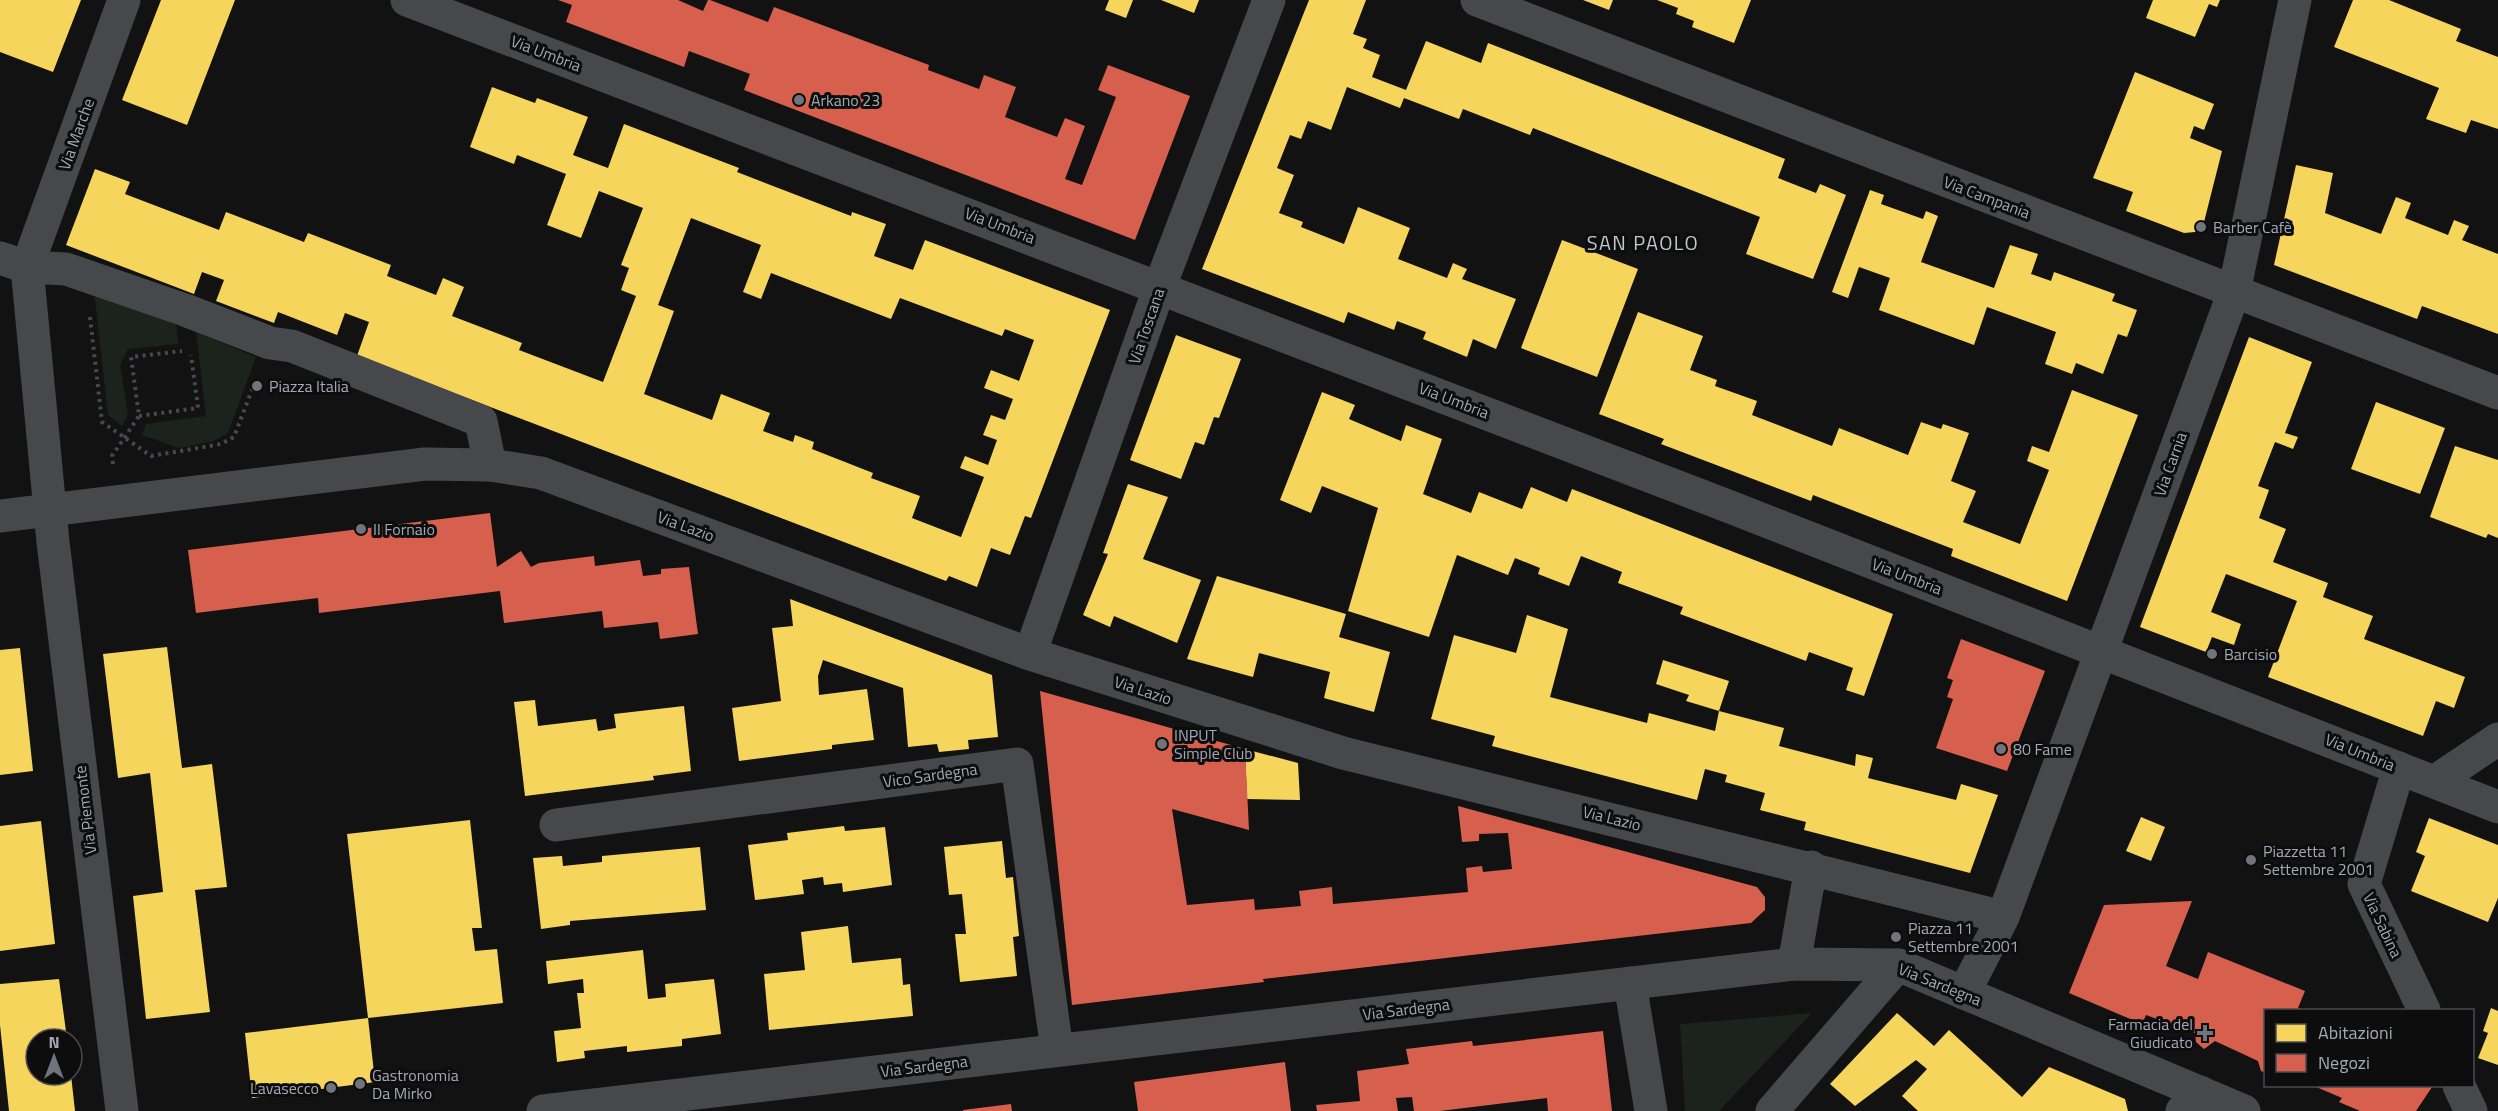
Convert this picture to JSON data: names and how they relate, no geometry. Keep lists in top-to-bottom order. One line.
{"streets":{"street":["Via Umbria","Via Marche","Via Campania","Via Toscana","Via Carnia","Via Lazio","Vico Sardegna","Via Piemonte","Via Sabina","Via Sardegna"]},"crossings":[["Via Umbria","Via Toscana"],["Via Umbria","Via Carnia"],["Via Umbria","Via Sabina"],["Via Campania","Via Carnia"],["Via Toscana","Via Lazio"],["Vico Sardegna","Via Sardegna"]],"districts":["SAN PAOLO"],"places":{"other":["Arkano 23","Barber Cafè","Piazza Italia","Il Fornaio","Barcisio","INPUT Simple Club","80 Fame","Piazzetta 11 Settembre 2001","Piazza 11 Settembre 2001","Gastronomia Da Mirko","Lavasecco"],"health":["Farmacia del Giudicato"]},"legend":["Abitazioni","Negozi"],"north":"top"}
